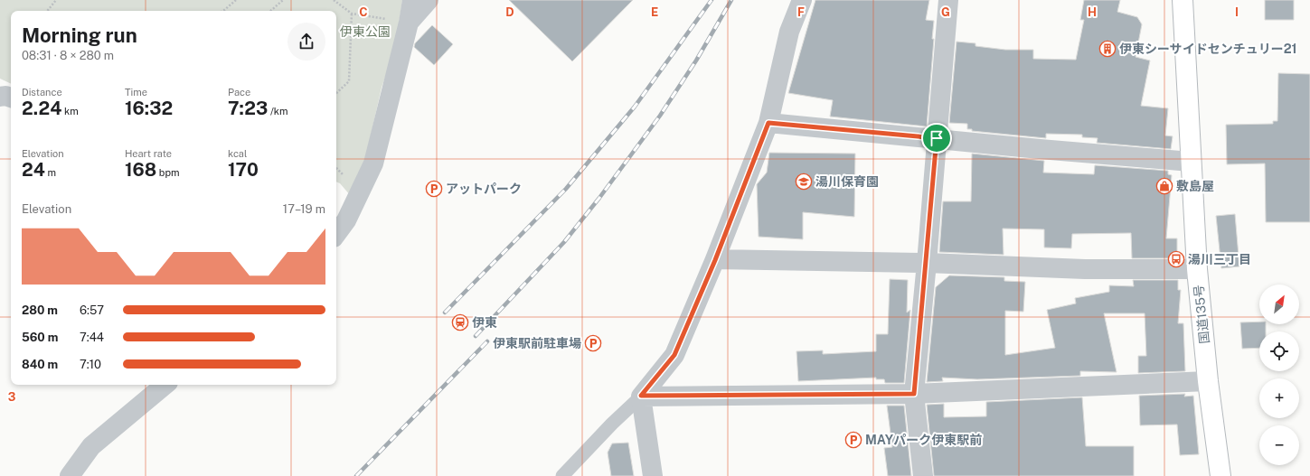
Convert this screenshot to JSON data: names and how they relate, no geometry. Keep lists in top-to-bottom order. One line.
{"streets":{"highway":["国道135号"]},"parks":["伊東公園"],"places":{"building":["伊東シーサイドセンチュリー21"],"school or university":["湯川保育園"],"shop":["敷島屋"],"parking":["アットパーク","伊東駅前駐車場","MAYパーク伊東駅前"],"bus stop":["湯川三丁目"],"station":["伊東"]},"north":"top right","page":{"heading":["Morning run","08:31 · 8 × 280 m"],"stats":[["Distance","2.24 km"],["Time","16:32"],["Pace","7:23 /km"],["Elevation","24 m"],["Heart rate","168 bpm"],["kcal","170"]],"chart":["Elevation","17–19 m"],"map_buttons":["+","−"],"list":[{"name":"280 m","note":"6:57"},{"name":"560 m","note":"7:44"},{"name":"840 m","note":"7:10"}]},"grid":{"columns":["C","D","E","F","G","H","I"],"rows":["3"]}}
